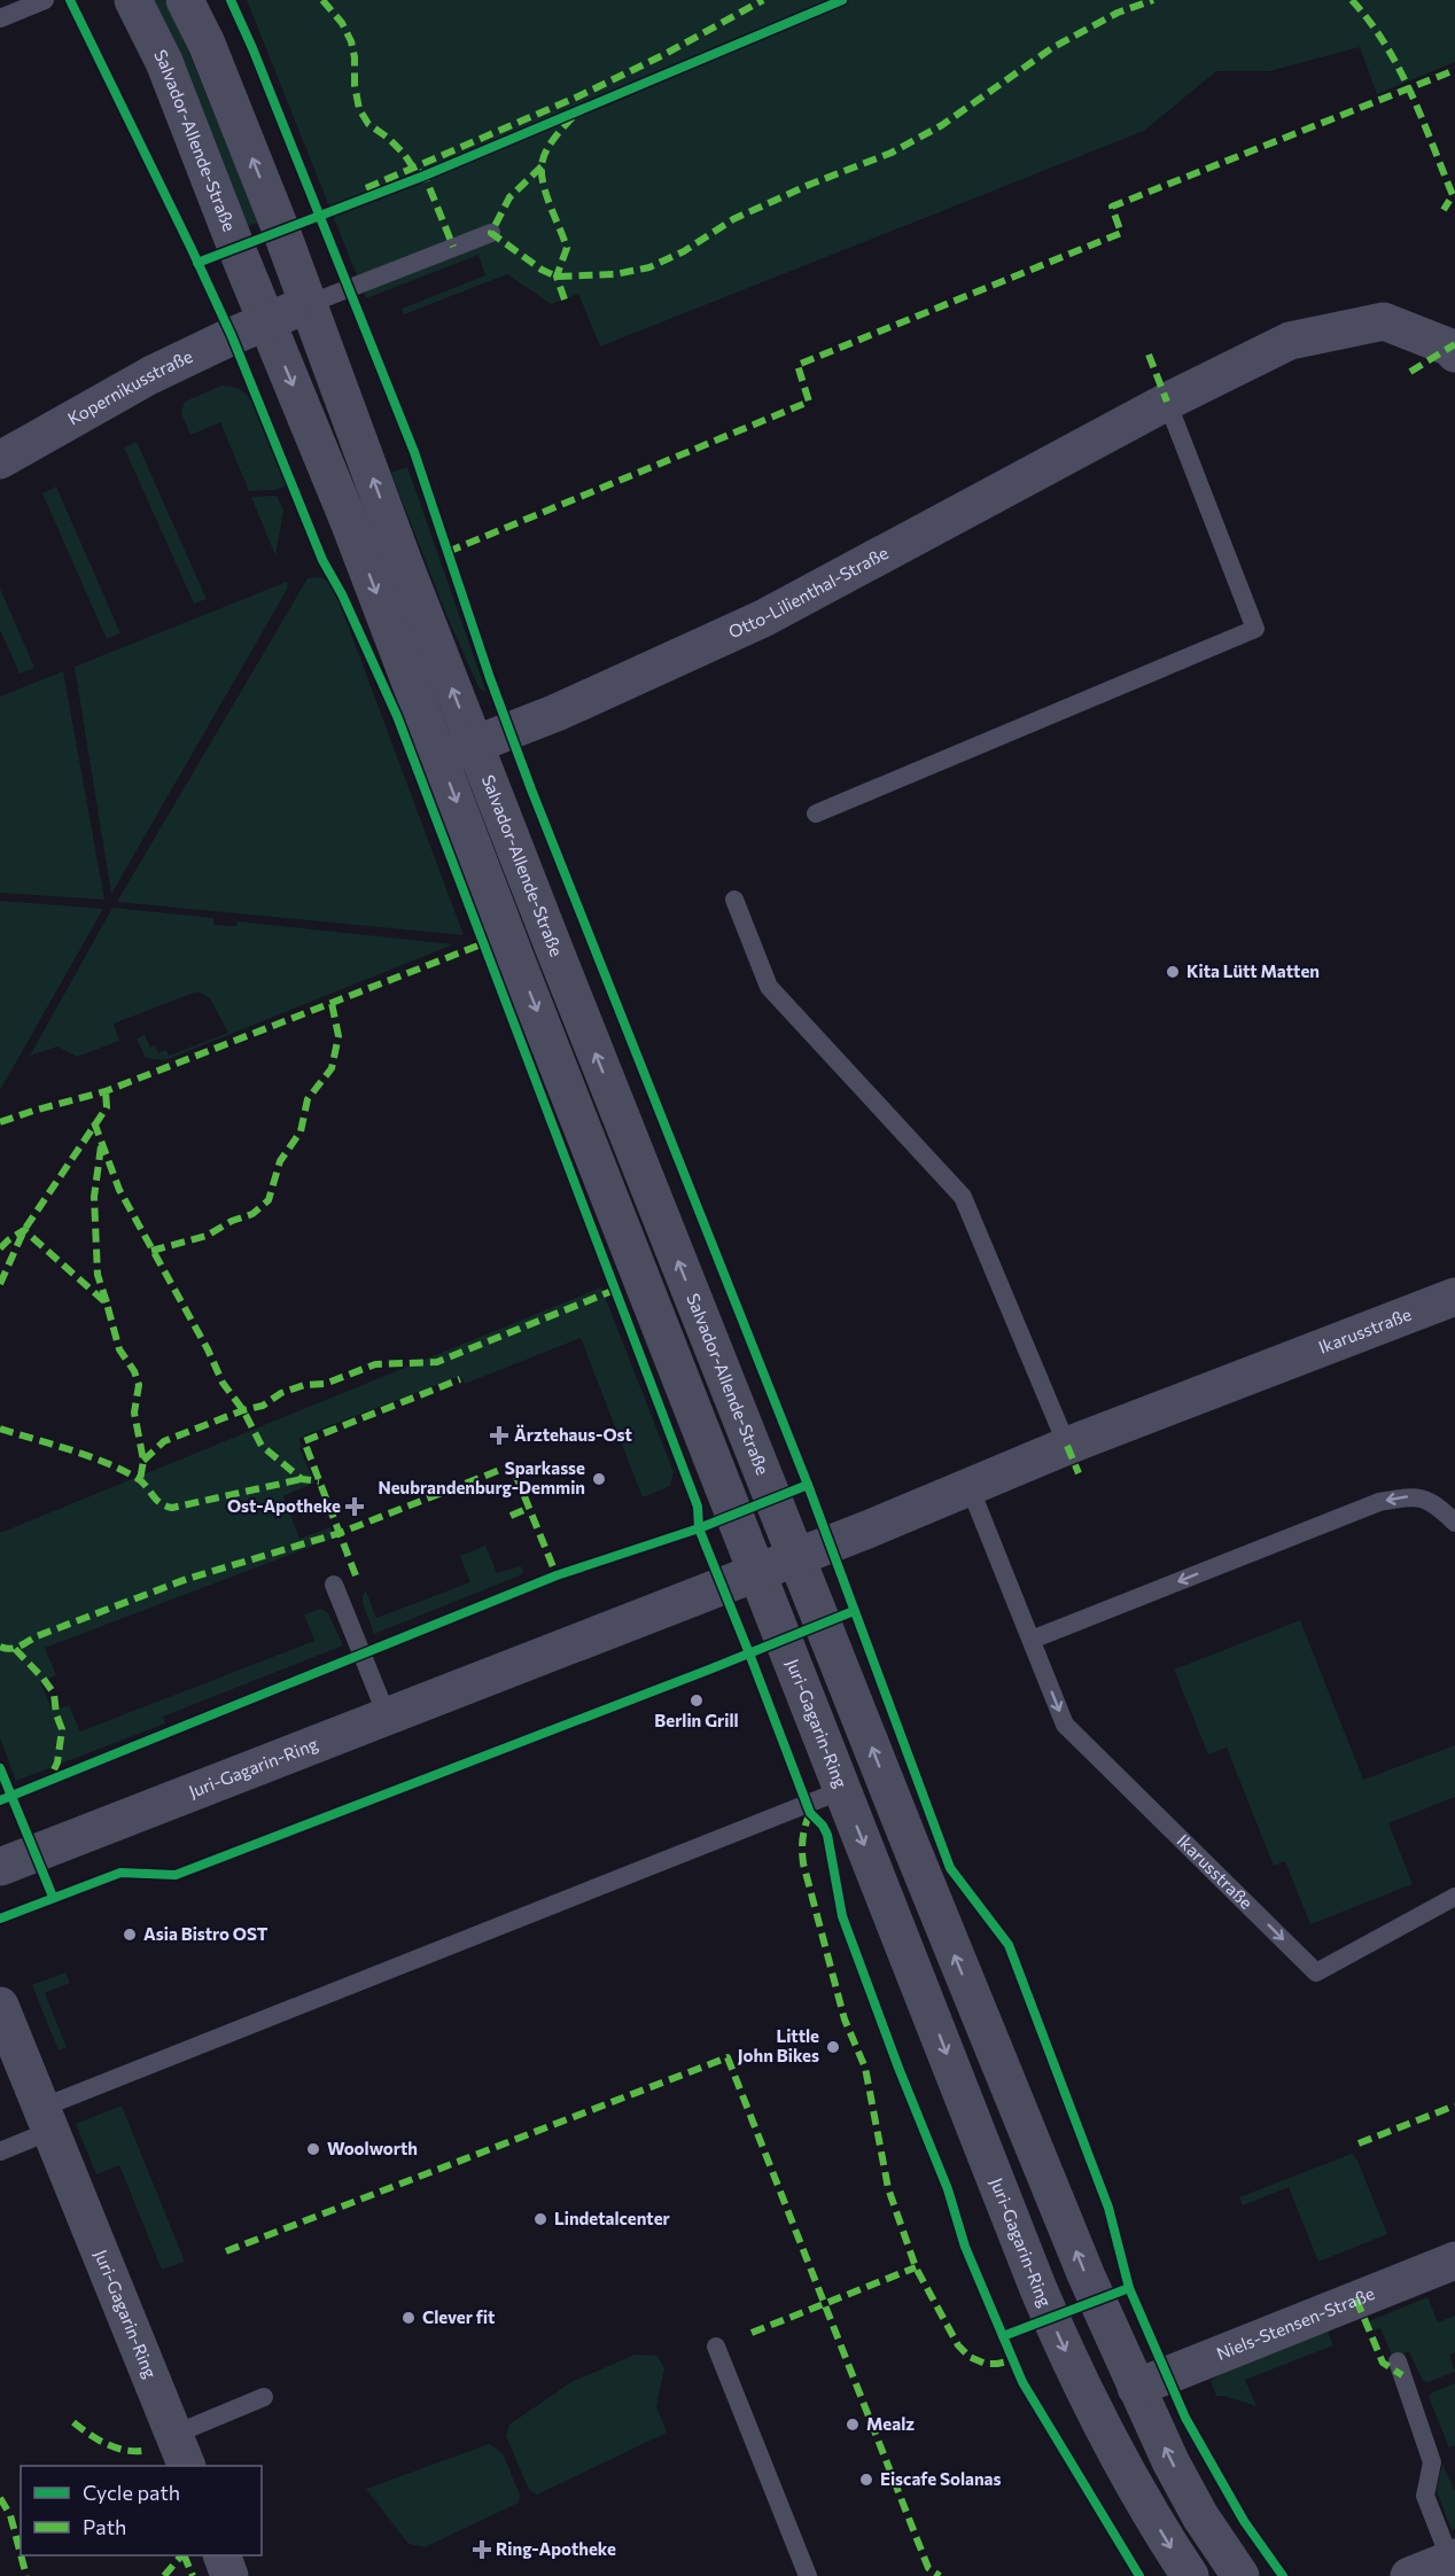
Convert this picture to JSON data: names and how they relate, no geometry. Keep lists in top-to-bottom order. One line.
{"streets":{"street":["Salvador-Allende-Straße","Kopernikusstraße","Otto-Lilienthal-Straße","Ikarusstraße","Juri-Gagarin-Ring","Niels-Stensen-Straße"]},"crossings":[["Salvador-Allende-Straße","Kopernikusstraße"],["Salvador-Allende-Straße","Otto-Lilienthal-Straße"],["Salvador-Allende-Straße","Ikarusstraße"],["Salvador-Allende-Straße","Juri-Gagarin-Ring"]],"places":{"other":["Kita Lütt Matten","Sparkasse Neubrandenburg-Demmin","Berlin Grill","Asia Bistro OST","Little John Bikes","Woolworth","Lindetalcenter","Clever fit","Mealz","Eiscafe Solanas"],"health":["Ärztehaus-Ost","Ost-Apotheke","Ring-Apotheke"]},"legend":["Cycle path","Path"]}
